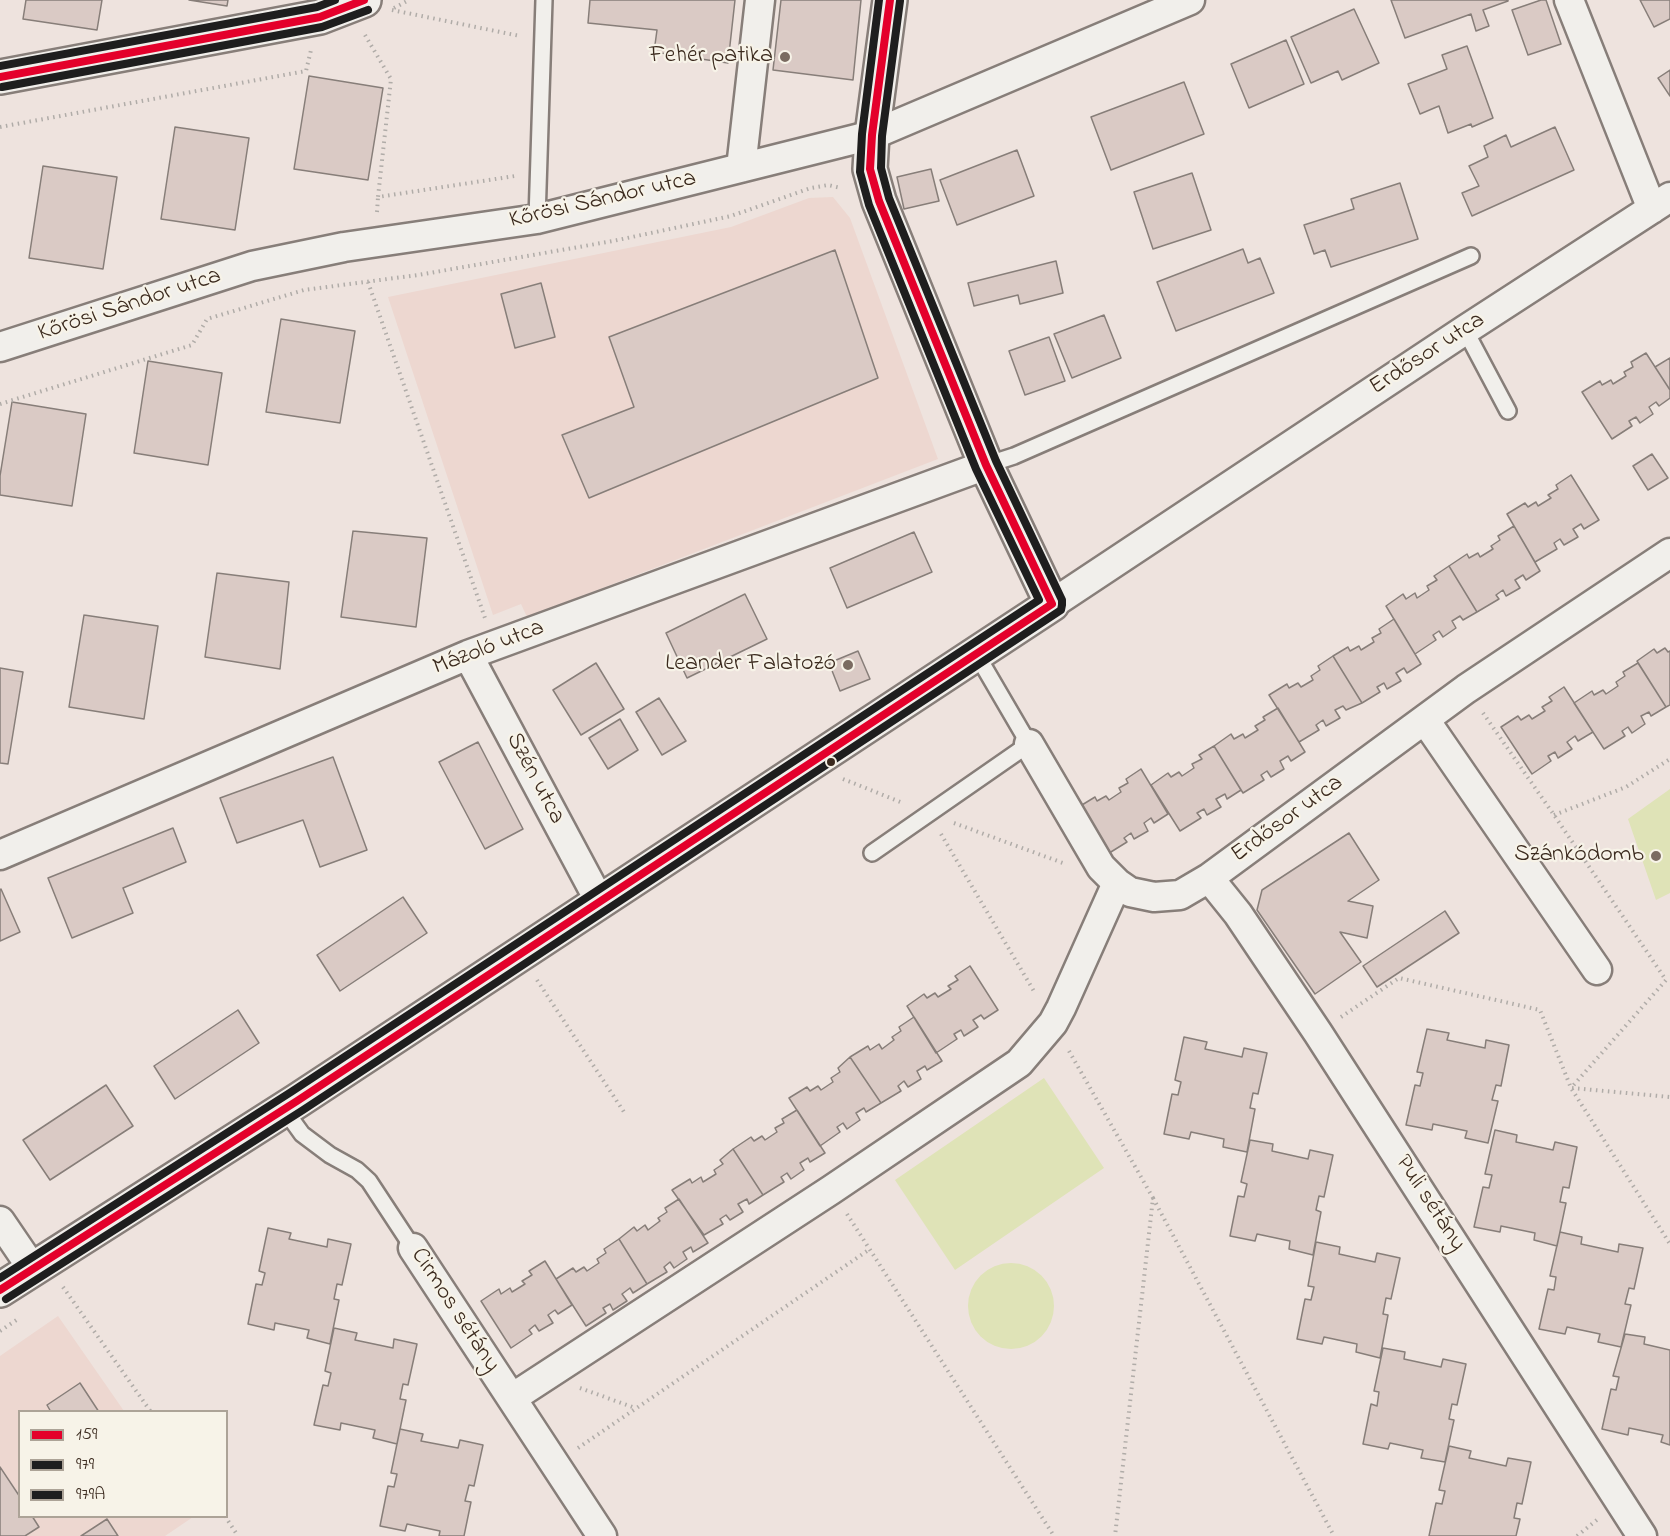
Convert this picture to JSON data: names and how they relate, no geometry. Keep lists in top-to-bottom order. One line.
{"streets":{"street":["Kőrösi Sándor utca","Erdősor utca","Mázoló utca","Szén utca","Puli sétány","Cirmos sétány"]},"crossings":[["Erdősor utca","Szén utca"],["Erdősor utca","Puli sétány"],["Erdősor utca","Cirmos sétány"],["Mázoló utca","Szén utca"]],"places":["Fehér patika","Leander Falatozó","Szánkódomb"],"lines":["transit line 159","transit line 979A","transit line 979"],"legend":["159","979","979A"]}
